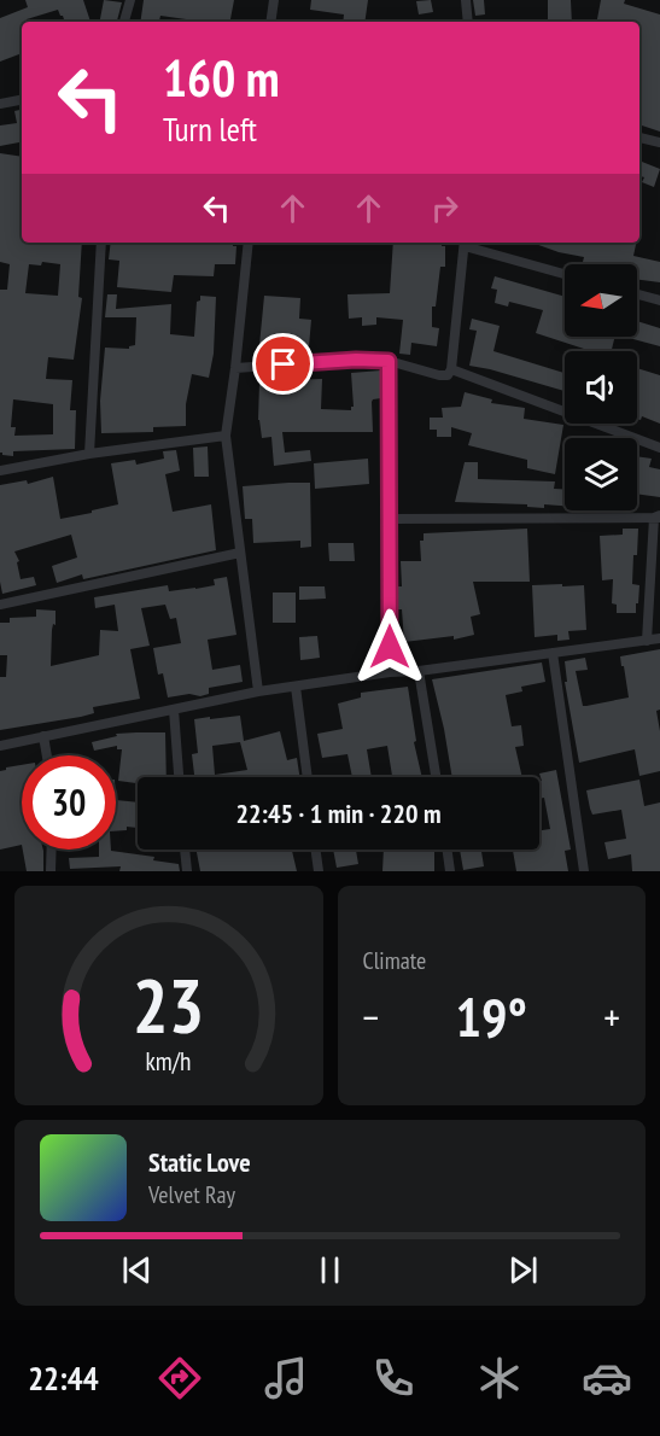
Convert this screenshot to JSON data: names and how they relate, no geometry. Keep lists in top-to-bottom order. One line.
{"north":"left","page":{"turn":["160 m","Turn left"],"limit":"30","trip":"22:45 · 1 min · 220 m","tile":"Climate","heat":["−","19°","+"],"song":["Static Love","Velvet Ray"],"tabs":"22:44","gauge":["23","km/h"]}}
